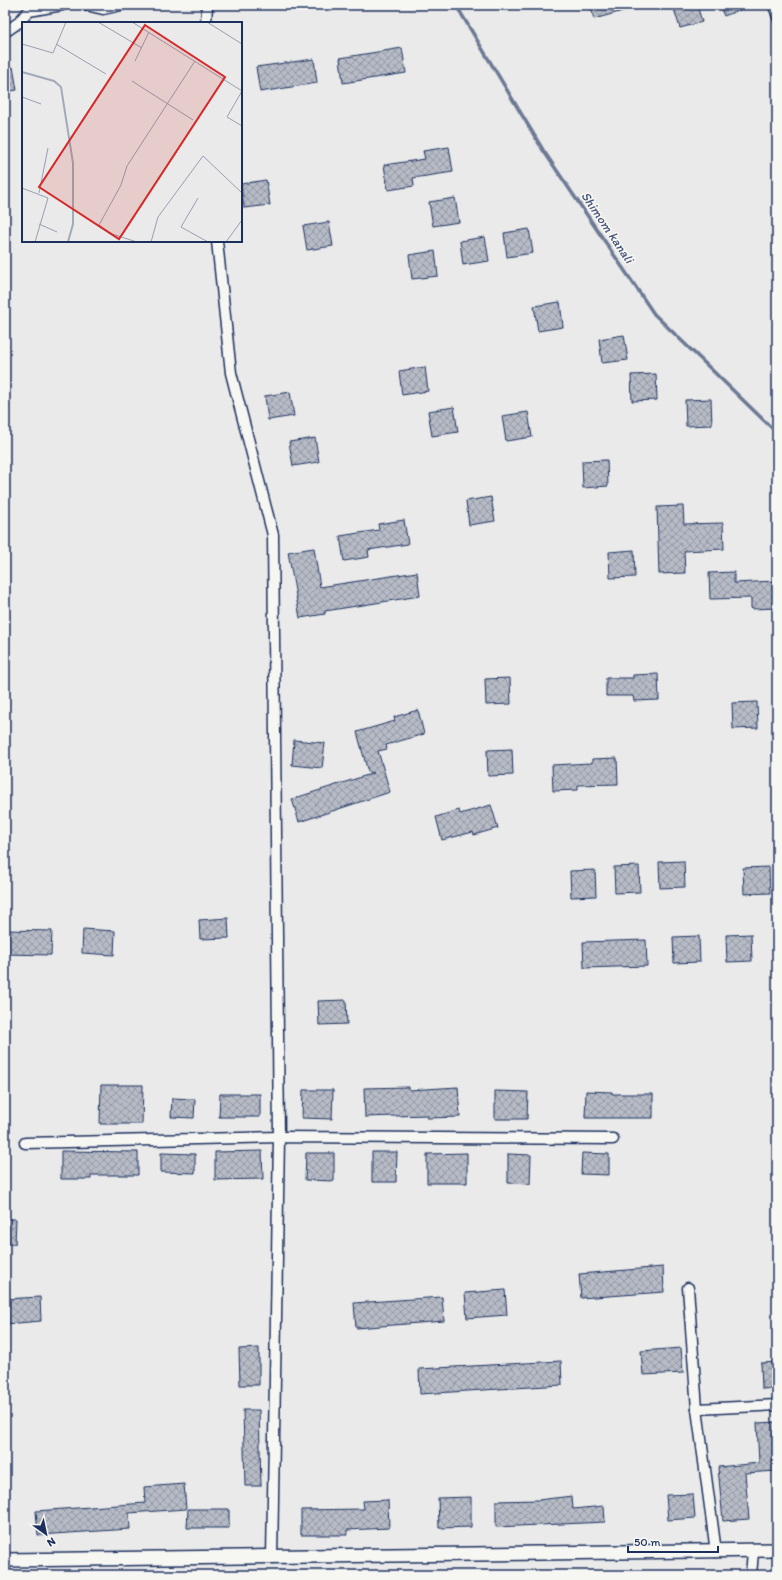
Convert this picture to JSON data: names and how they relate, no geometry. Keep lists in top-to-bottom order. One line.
{"water":["Shimom kanali"],"scale_bar":"50 m","north":"bottom right"}
